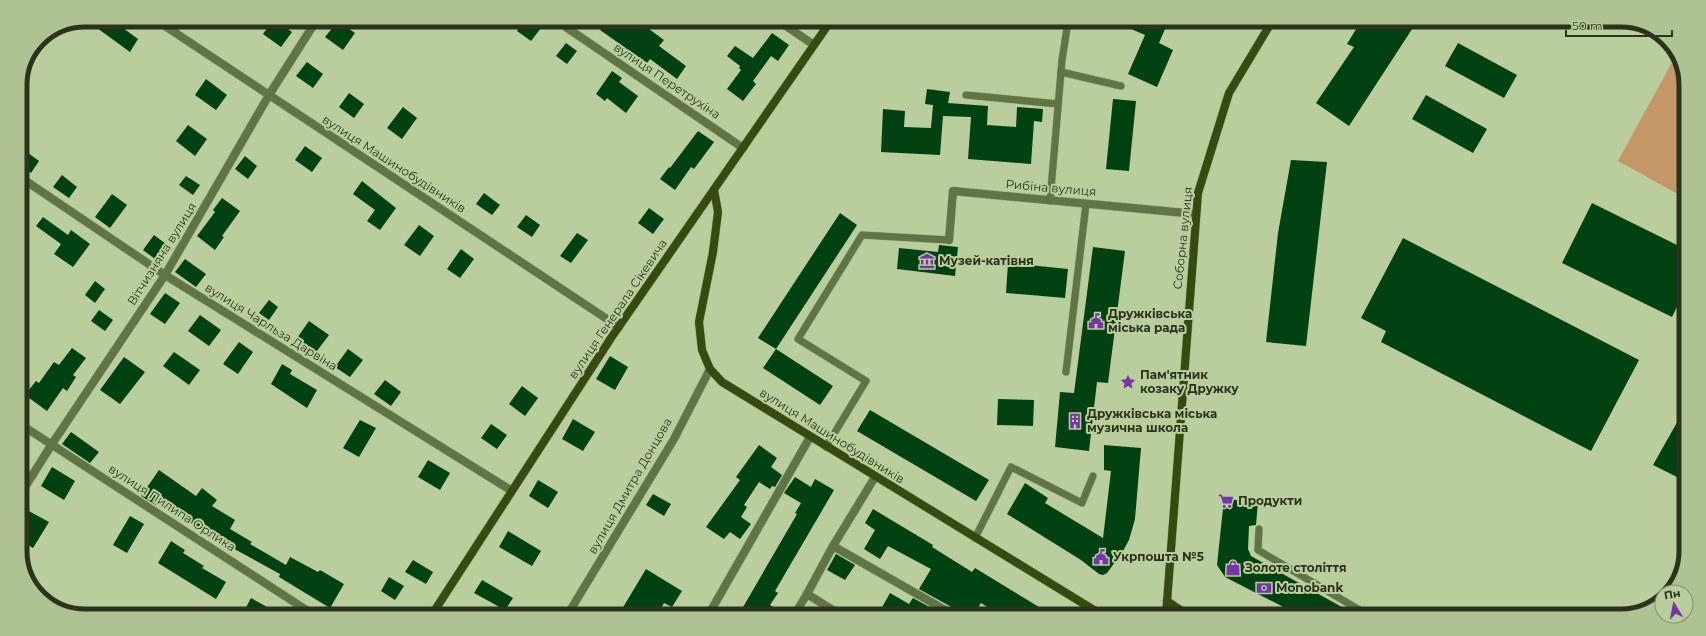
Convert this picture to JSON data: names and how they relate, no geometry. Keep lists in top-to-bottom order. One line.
{"streets":{"street":["вулиця Перетрухіна","вулиця Машинобудівників","Рибіна вулиця","Соборна вулиця","Вітчизняна вулиця","вулиця Генерала Сікевича","вулиця Чарльза Дарвіна","вулиця Дмитра Донцова","вулиця Пилипа Орлика"]},"crossings":[["вулиця Перетрухіна","вулиця Генерала Сікевича"],["вулиця Машинобудівників","Вітчизняна вулиця"],["вулиця Машинобудівників","вулиця Генерала Сікевича"],["вулиця Машинобудівників","вулиця Дмитра Донцова"],["Рибіна вулиця","Соборна вулиця"],["Вітчизняна вулиця","вулиця Чарльза Дарвіна"],["Вітчизняна вулиця","вулиця Пилипа Орлика"],["вулиця Генерала Сікевича","вулиця Чарльза Дарвіна"]],"places":{"museum":["Музей-катівня"],"public building":["Дружківська міська рада","Укрпошта №5"],"place":["Пам'ятник козаку Дружку"],"building":["Дружківська міська музична школа"],"supermarket":["Продукти"],"shop":["Золоте століття"],"bank":["Monobank"]},"scale_bar":"50 m","north":"top"}
